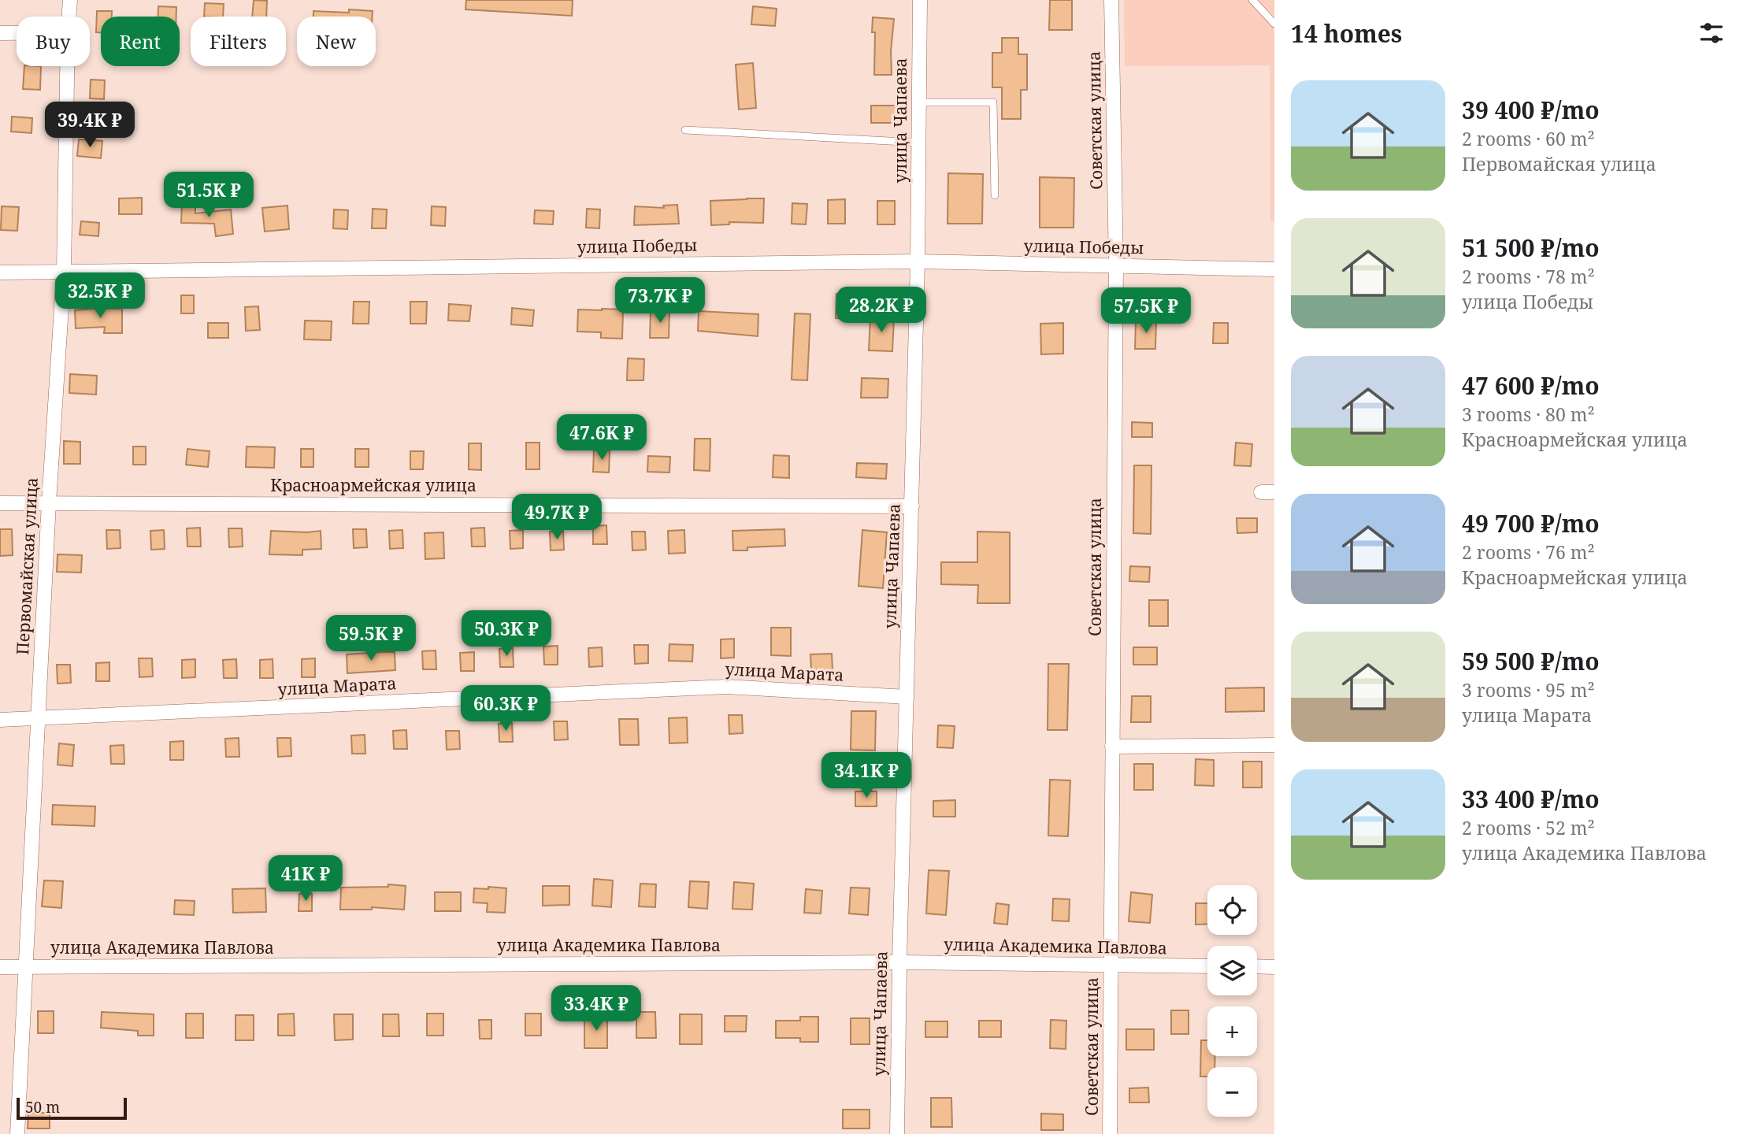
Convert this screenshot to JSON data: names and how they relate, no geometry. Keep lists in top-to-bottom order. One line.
{"streets":{"street":["улица Чапаева","Советская улица","улица Победы","Красноармейская улица","Первомайская улица","улица Марата","улица Академика Павлова"]},"crossings":[["улица Чапаева","улица Победы"],["улица Чапаева","Красноармейская улица"],["улица Чапаева","улица Марата"],["улица Чапаева","улица Академика Павлова"],["Советская улица","улица Победы"],["Советская улица","улица Академика Павлова"],["улица Победы","Первомайская улица"],["Красноармейская улица","Первомайская улица"],["Первомайская улица","улица Марата"],["Первомайская улица","улица Академика Павлова"]],"scale_bar":"50 m","page":{"heading":"14 homes","chip":["Buy","Rent","Filters","New"],"list":[{"name":"39 400 ₽/mo","note":"2 rooms · 60 m² · Первомайская улица"},{"name":"51 500 ₽/mo","note":"2 rooms · 78 m² · улица Победы"},{"name":"47 600 ₽/mo","note":"3 rooms · 80 m² · Красноармейская улица"},{"name":"49 700 ₽/mo","note":"2 rooms · 76 m² · Красноармейская улица"},{"name":"59 500 ₽/mo","note":"3 rooms · 95 m² · улица Марата"},{"name":"33 400 ₽/mo","note":"2 rooms · 52 m² · улица Академика Павлова"}],"price":["39.4K ₽","51.5K ₽","32.5K ₽","73.7K ₽","28.2K ₽","57.5K ₽","47.6K ₽","49.7K ₽","50.3K ₽","59.5K ₽","60.3K ₽","34.1K ₽","41K ₽","33.4K ₽"],"map_buttons":["+","−"],"scale":"50 m"}}
